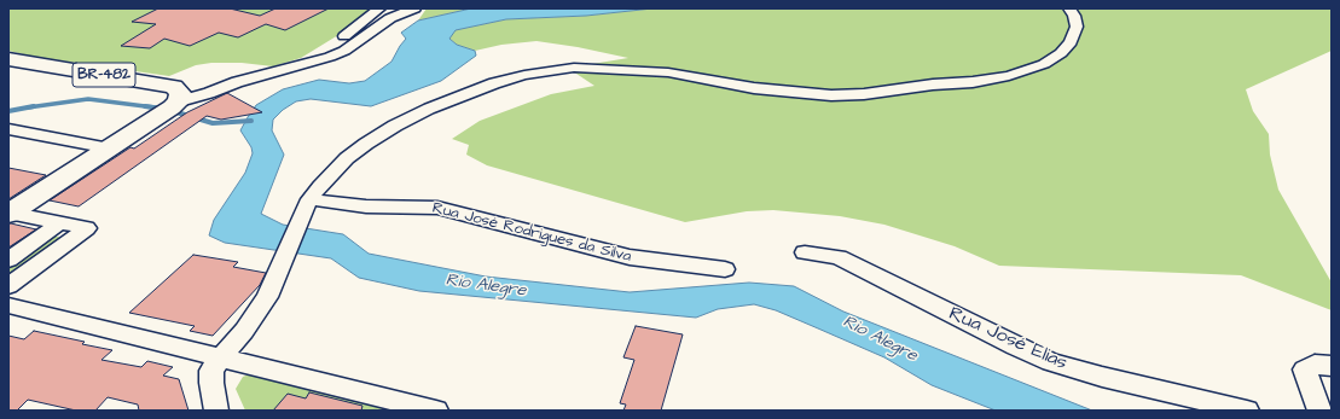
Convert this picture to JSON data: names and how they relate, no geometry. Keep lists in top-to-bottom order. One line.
{"streets":{"highway":["BR-482"],"street":["Rua José Rodrigues da Silva","Rua José Elias"]},"water":["Rio Alegre"]}
